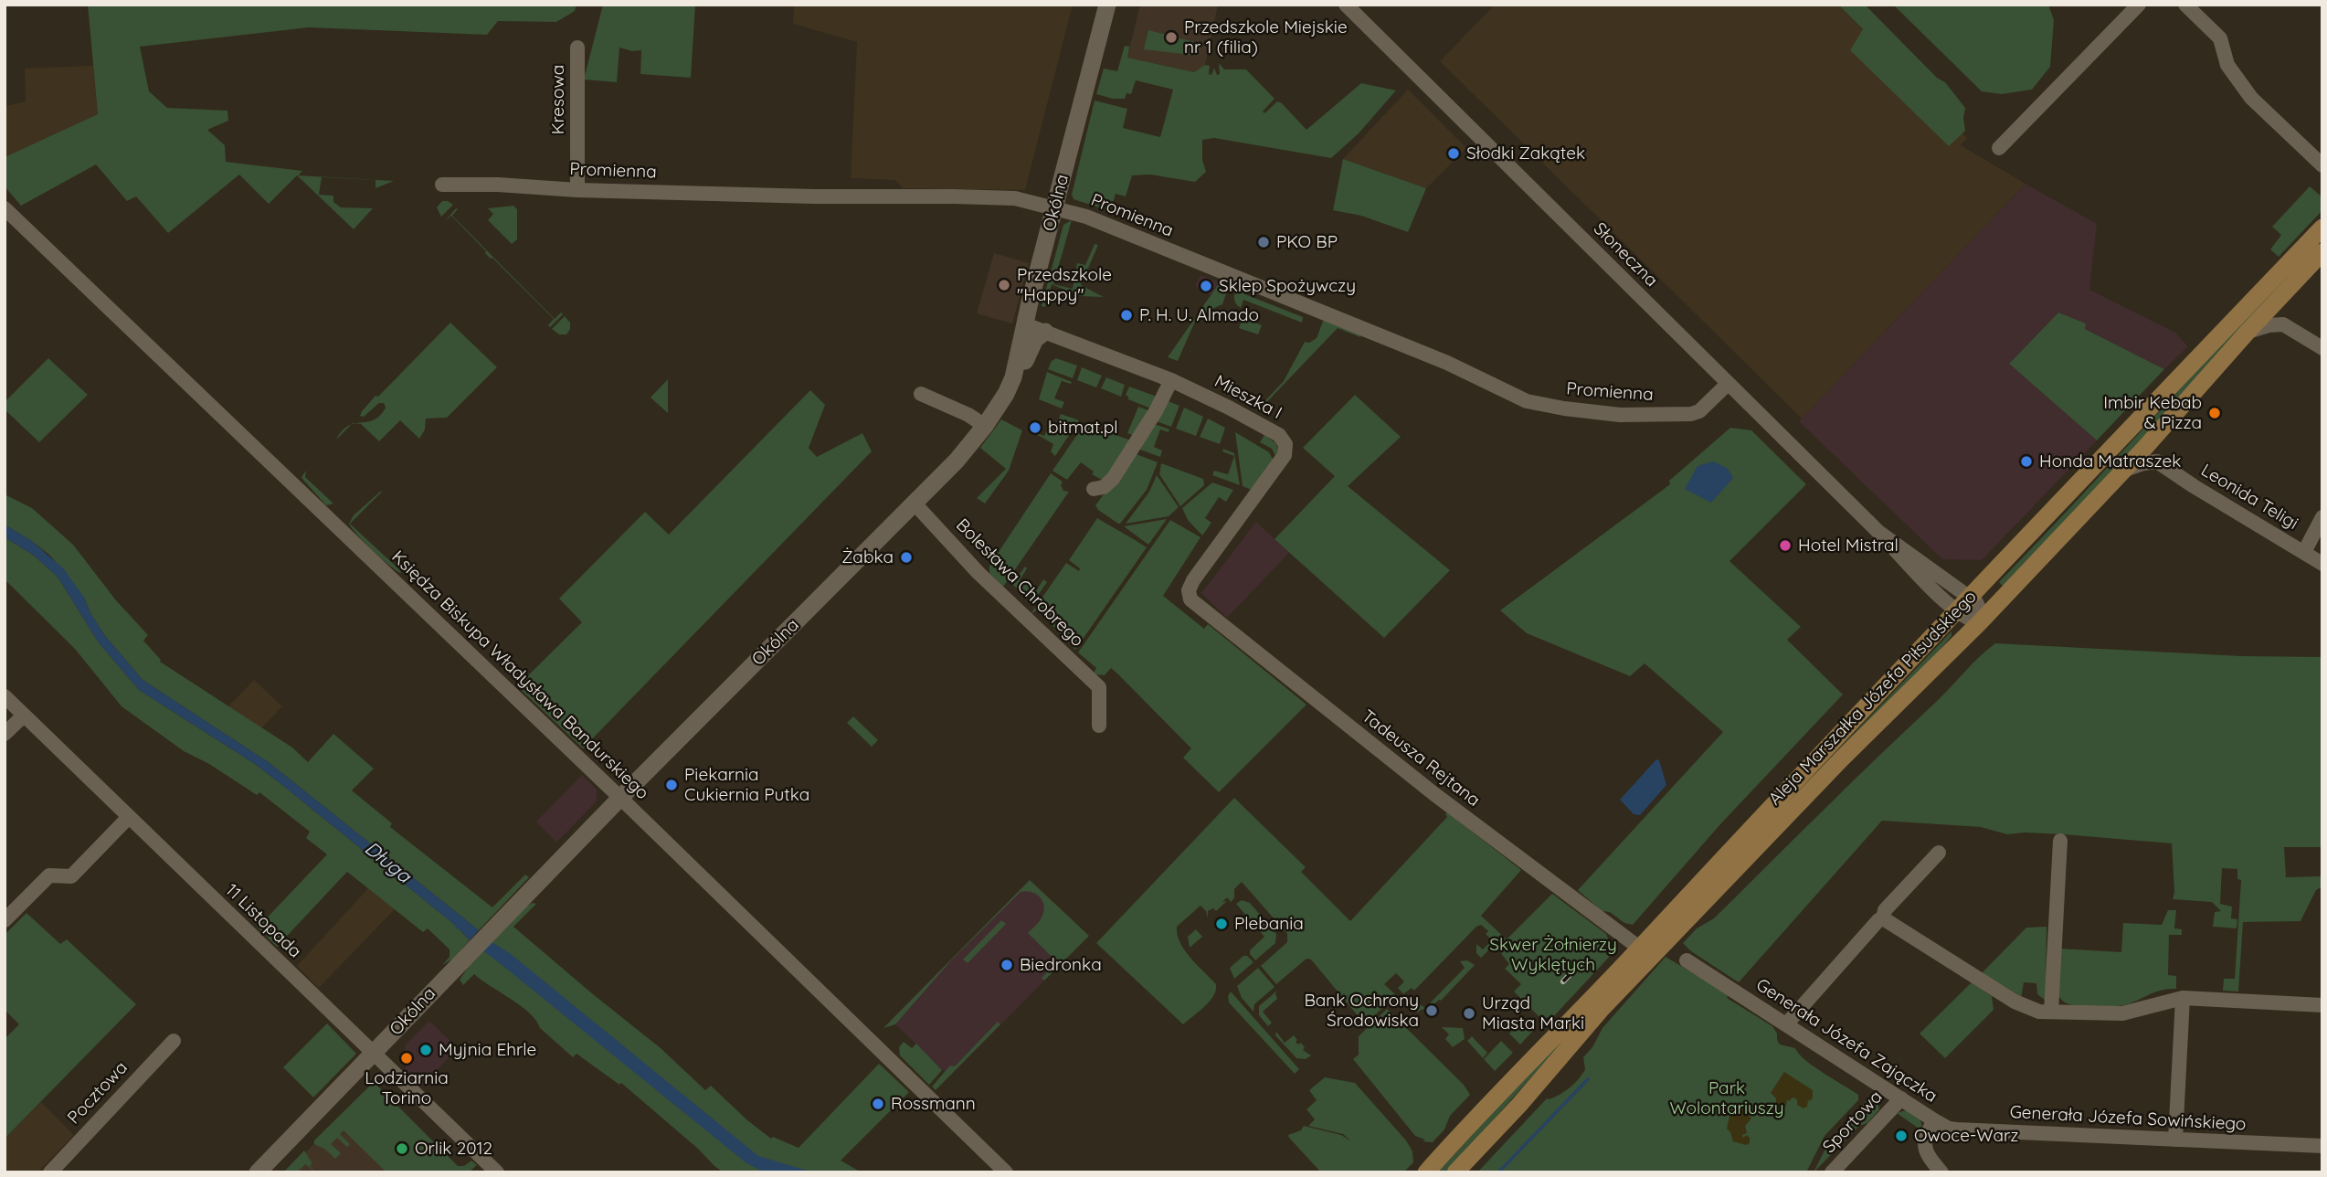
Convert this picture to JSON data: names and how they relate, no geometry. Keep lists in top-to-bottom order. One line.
{"streets":{"main road":["Aleja Marszałka Józefa Piłsudskiego"],"street":["Kresowa","Promienna","Okólna","Słoneczna","Mieszka I","Leonida Teligi","Bolesława Chrobrego","Księdza Biskupa Władysława Bandurskiego","Tadeusza Rejtana","11 Listopada","Generała Józefa Zajączka","Pocztowa","Generała Józefa Sowińskiego","Sportowa"]},"crossings":[["Kresowa","Promienna"],["Promienna","Okólna"],["Promienna","Słoneczna"],["Okólna","Mieszka I"],["Okólna","Bolesława Chrobrego"],["Okólna","Księdza Biskupa Władysława Bandurskiego"],["Okólna","11 Listopada"],["Słoneczna","Aleja Marszałka Józefa Piłsudskiego"],["Mieszka I","Tadeusza Rejtana"],["Aleja Marszałka Józefa Piłsudskiego","Tadeusza Rejtana"],["Generała Józefa Zajączka","Generała Józefa Sowińskiego"],["Generała Józefa Zajączka","Sportowa"]],"water":["Długa"],"parks":["Skwer Żołnierzy Wyklętych","Park Wolontariuszy"],"places":["Przedszkole Miejskie nr 1 (filia)","Słodki Zakątek","PKO BP","Przedszkole \"Happy\"","Sklep Spożywczy","P. H. U. Almado","Imbir Kebab & Pizza","bitmat.pl","Honda Matraszek","Hotel Mistral","Żabka","Piekarnia Cukiernia Putka","Plebania","Biedronka","Bank Ochrony Środowiska","Urząd Miasta Marki","Myjnia Ehrle","Lodziarnia Torino","Rossmann","Owoce-Warz","Orlik 2012"]}
